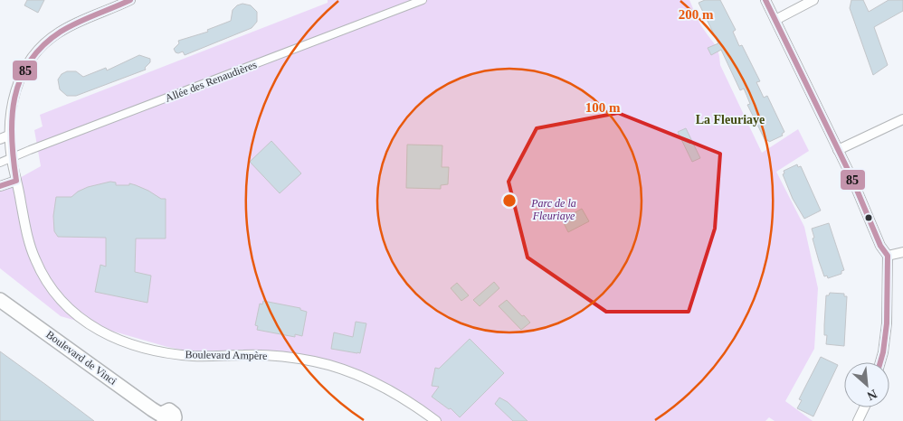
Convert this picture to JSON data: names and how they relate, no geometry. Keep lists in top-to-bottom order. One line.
{"streets":{"main road":["Boulevard de Vinci"],"street":["Allée des Renaudières","Boulevard Ampère"]},"crossings":[["Allée des Renaudières","Boulevard Ampère"]],"districts":["La Fleuriaye"],"parks":["Parc de la Fleuriaye"],"lines":["transit line 85"],"north":"bottom right","rings":["200 m","100 m"]}
